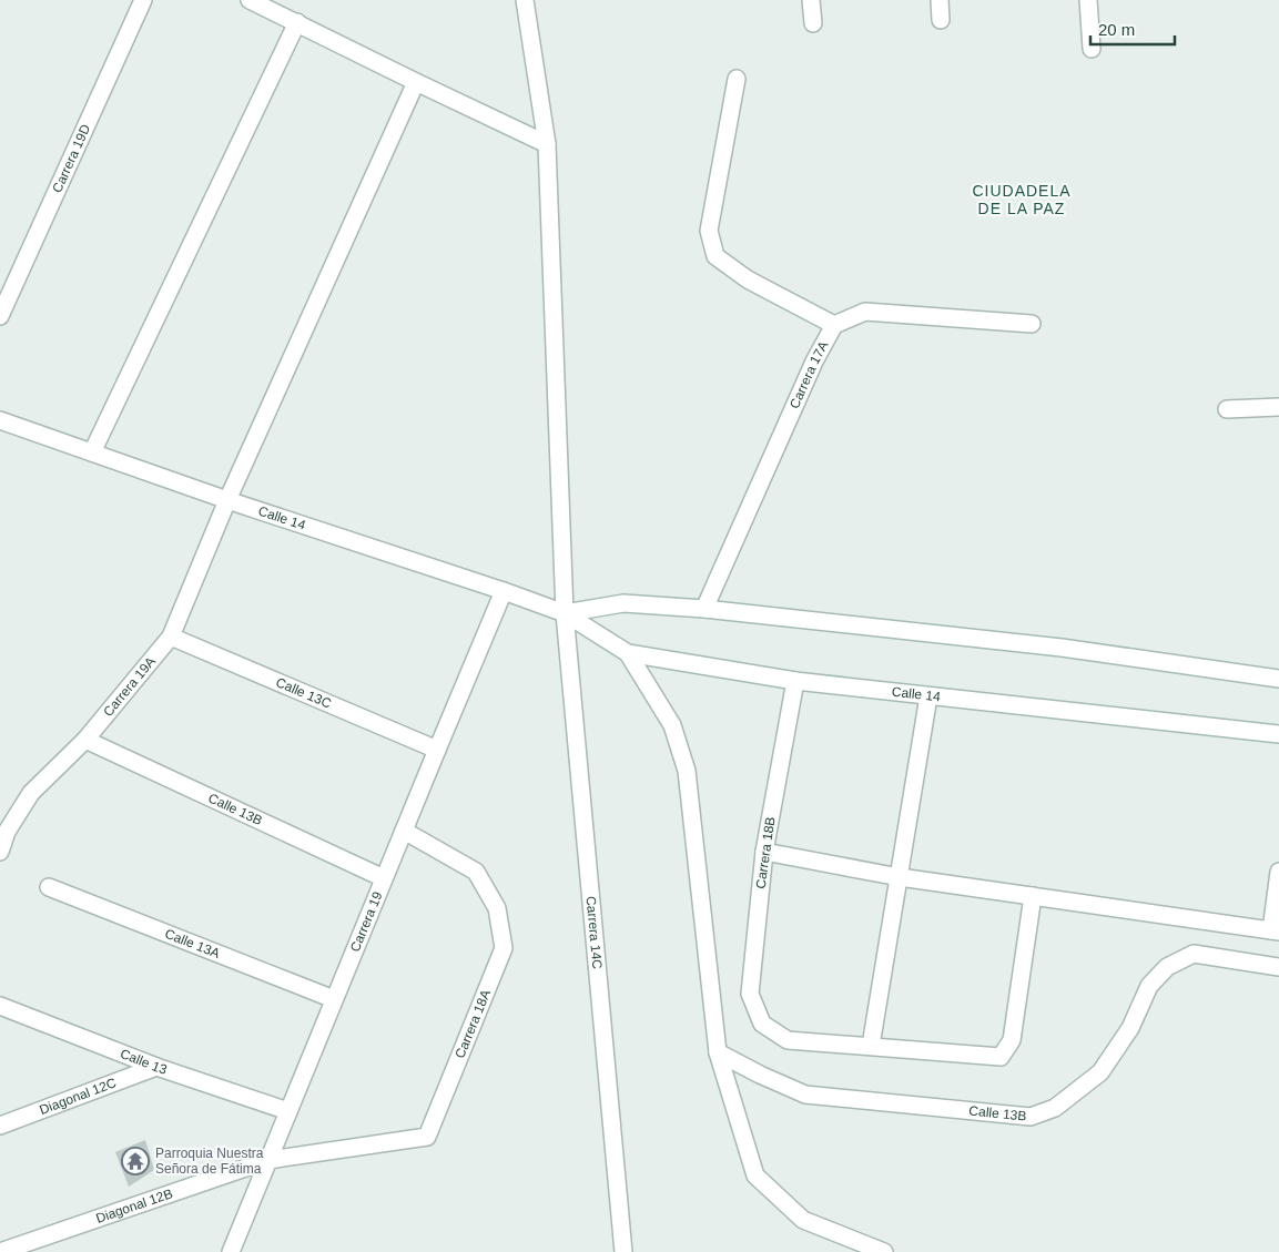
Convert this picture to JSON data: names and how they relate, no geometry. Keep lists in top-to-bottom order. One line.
{"streets":{"street":["Carrera 19D","Carrera 17A","Calle 14","Carrera 19A","Calle 13C","Calle 13B","Carrera 18B","Carrera 19","Carrera 14C","Calle 13A","Carrera 18A","Calle 13","Diagonal 12C","Diagonal 12B"]},"crossings":[["Carrera 17A","Calle 14"],["Calle 14","Carrera 19A"],["Calle 14","Carrera 18B"],["Calle 14","Carrera 19"],["Calle 14","Carrera 14C"],["Carrera 19A","Calle 13C"],["Carrera 19A","Calle 13B"],["Calle 13C","Carrera 19"],["Calle 13B","Carrera 19"],["Carrera 19","Calle 13A"],["Carrera 19","Carrera 18A"],["Carrera 19","Calle 13"],["Carrera 19","Diagonal 12B"],["Carrera 18A","Diagonal 12B"],["Calle 13","Diagonal 12C"]],"districts":["CIUDADELA DE LA PAZ"],"places":{"temple":["Parroquia Nuestra Señora de Fátima"]},"scale_bar":"20 m"}
